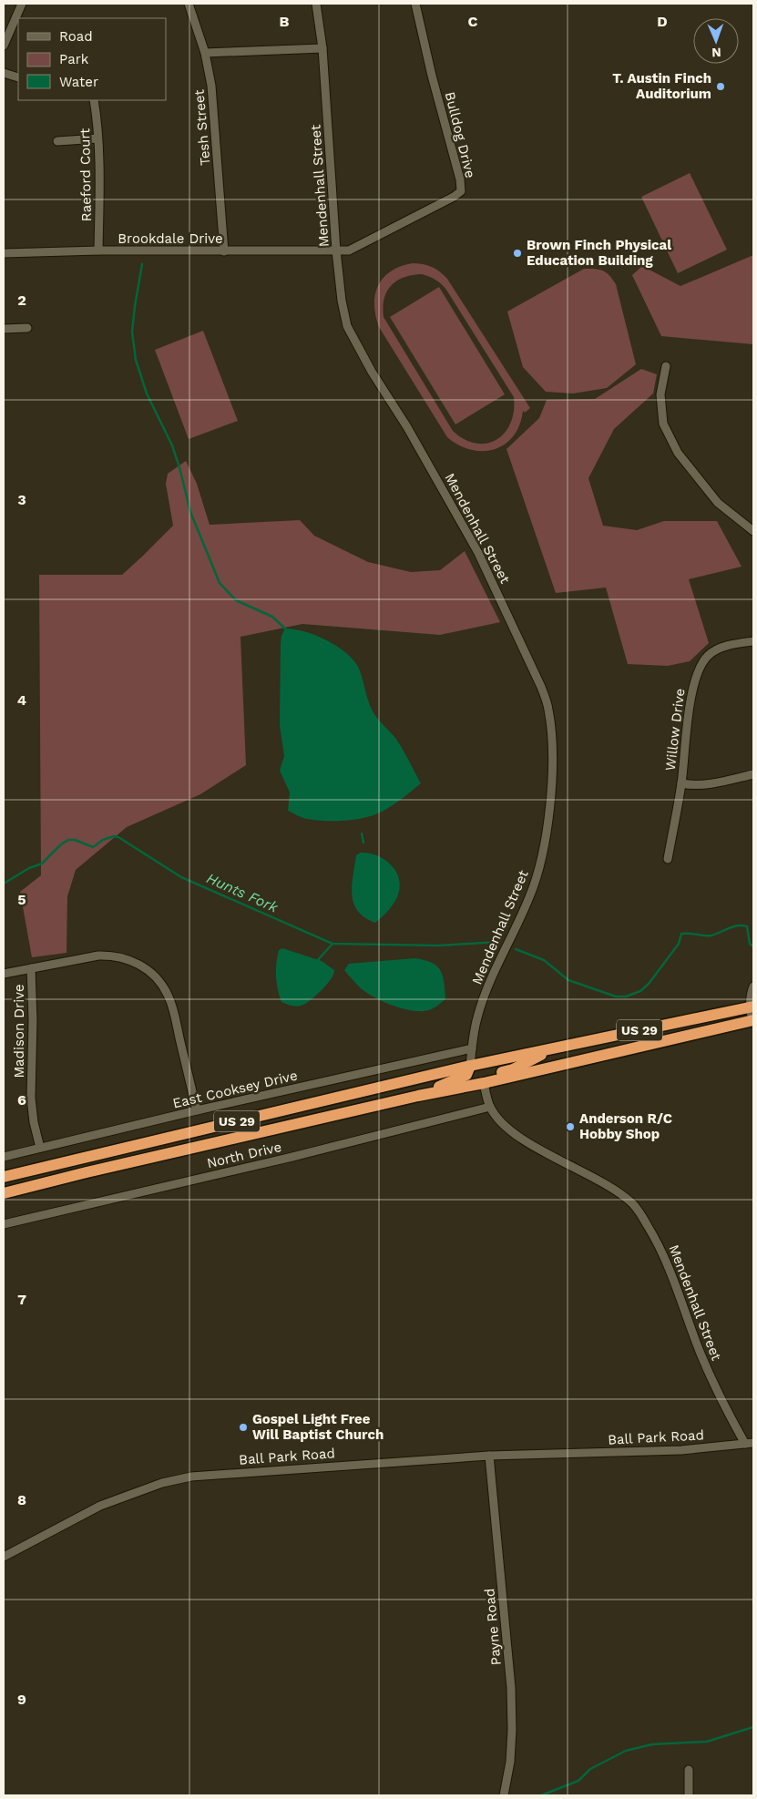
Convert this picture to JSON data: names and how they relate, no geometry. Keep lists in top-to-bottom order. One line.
{"streets":{"highway":["US 29"],"street":["Tesh Street","Bulldog Drive","Raeford Court","Mendenhall Street","Brookdale Drive","Willow Drive","Madison Drive","East Cooksey Drive","North Drive","Ball Park Road","Payne Road"]},"crossings":[["Tesh Street","Brookdale Drive"],["Bulldog Drive","Mendenhall Street"],["Bulldog Drive","Brookdale Drive"],["Raeford Court","Brookdale Drive"],["Mendenhall Street","Brookdale Drive"],["Mendenhall Street","US 29"],["Mendenhall Street","East Cooksey Drive"],["Mendenhall Street","North Drive"],["Mendenhall Street","Ball Park Road"],["Madison Drive","East Cooksey Drive"],["Ball Park Road","Payne Road"]],"water":["Hunts Fork"],"places":["T. Austin Finch Auditorium","Brown Finch Physical Education Building","Anderson R/C Hobby Shop","Gospel Light Free Will Baptist Church"],"legend":["Road","Park","Water"],"north":"bottom","grid":{"columns":["B","C","D"],"rows":["2","3","4","5","6","7","8","9"]}}
